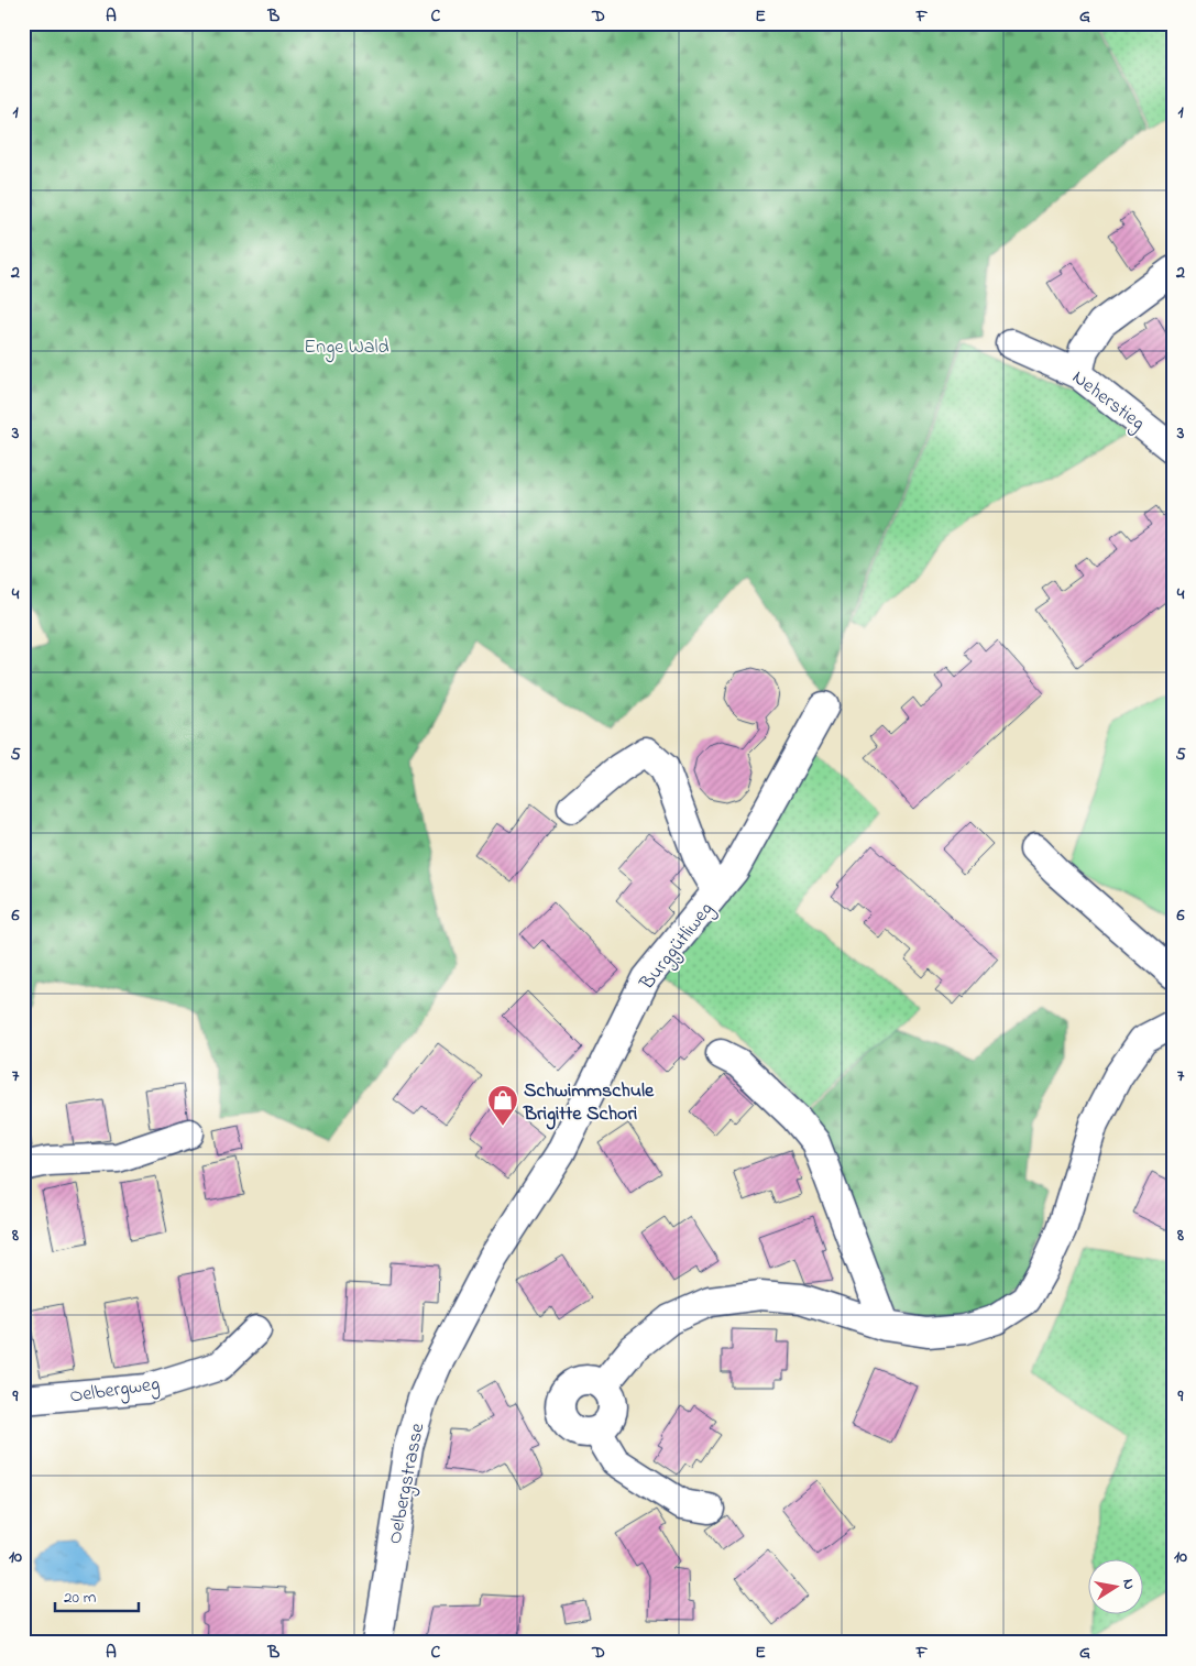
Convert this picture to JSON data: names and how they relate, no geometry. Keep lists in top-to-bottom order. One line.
{"streets":{"street":["Neherstieg","Burggütliweg","Oelbergweg","Oelbergstrasse"]},"crossings":[["Burggütliweg","Oelbergstrasse"]],"parks":["Enge Wald"],"places":{"shop":["Schwimmschule Brigitte Schori"]},"scale_bar":"20 m","north":"right","grid":{"columns":["A","B","C","D","E","F","G"],"rows":["1","2","3","4","5","6","7","8","9","10"]}}
